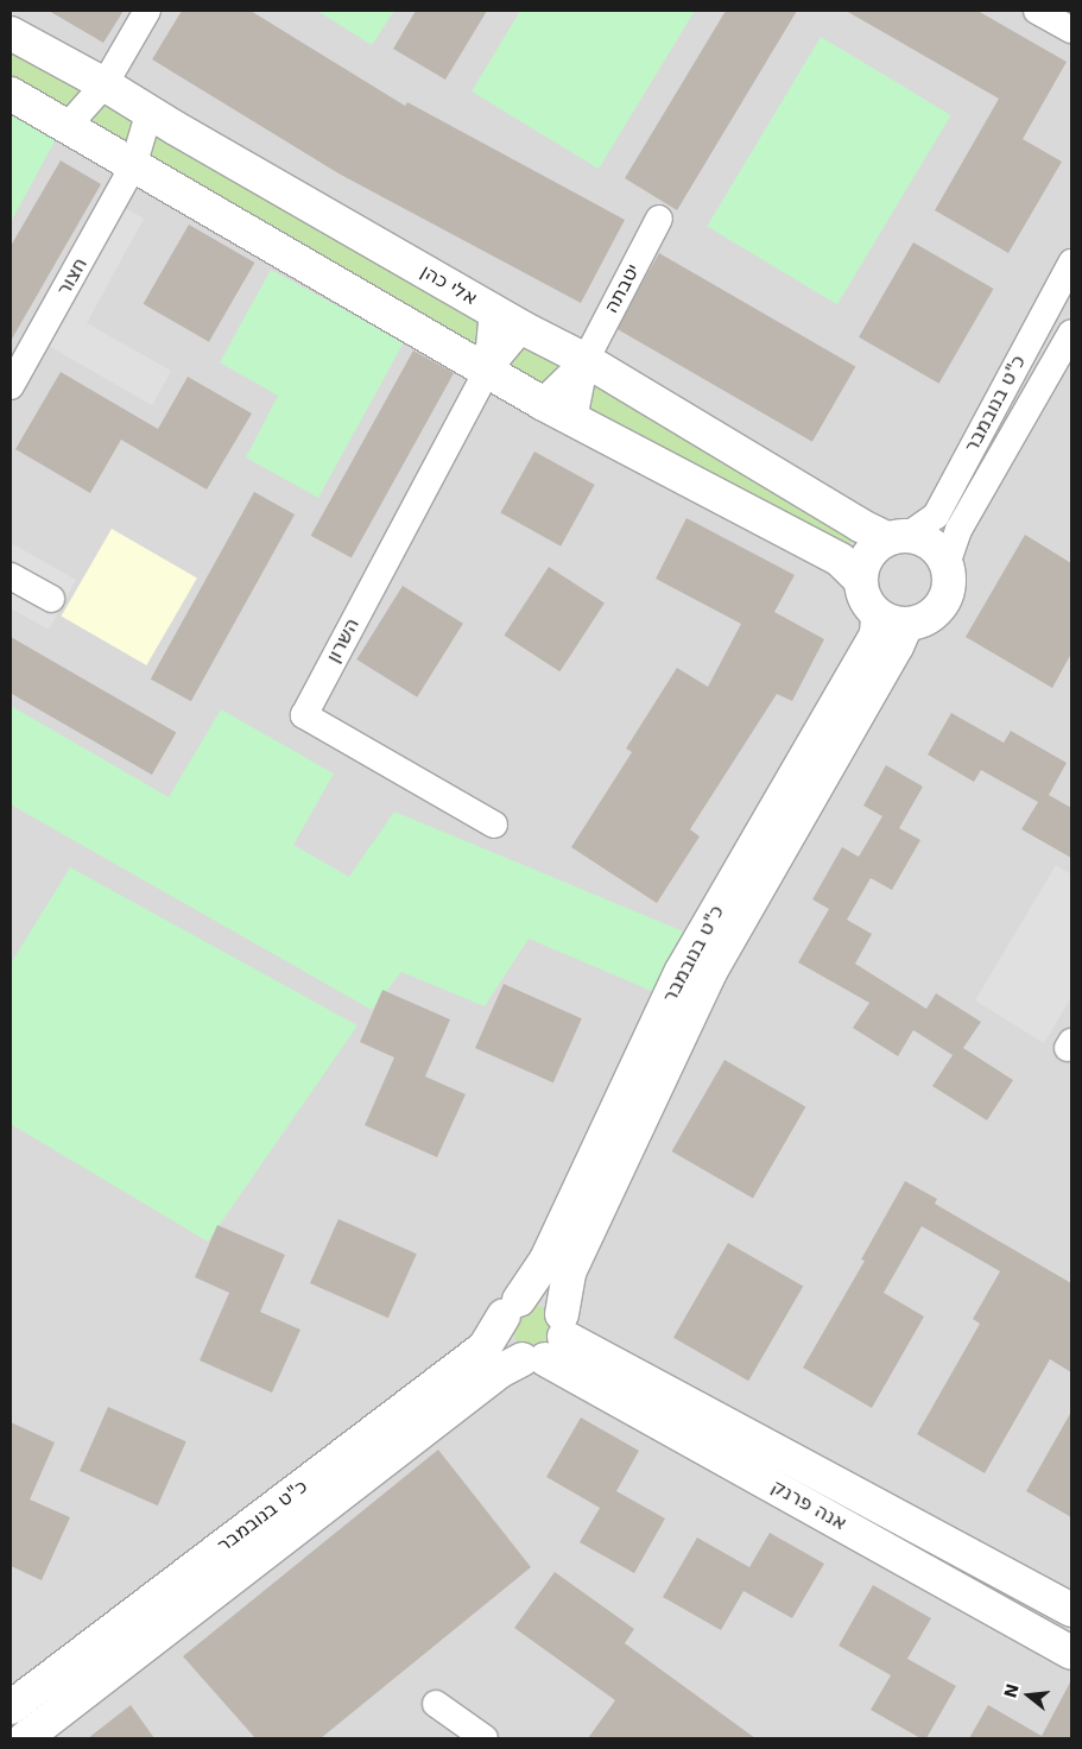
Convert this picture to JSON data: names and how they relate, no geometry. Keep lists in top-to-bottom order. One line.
{"streets":{"street":["חצור","אלי כהן","יטבתה","כ\"ט בנובמבר","השרון","אנה פרנק"]},"crossings":[["חצור","אלי כהן"],["אלי כהן","יטבתה"],["אלי כהן","כ\"ט בנובמבר"],["אלי כהן","השרון"],["כ\"ט בנובמבר","אנה פרנק"]],"north":"left"}
